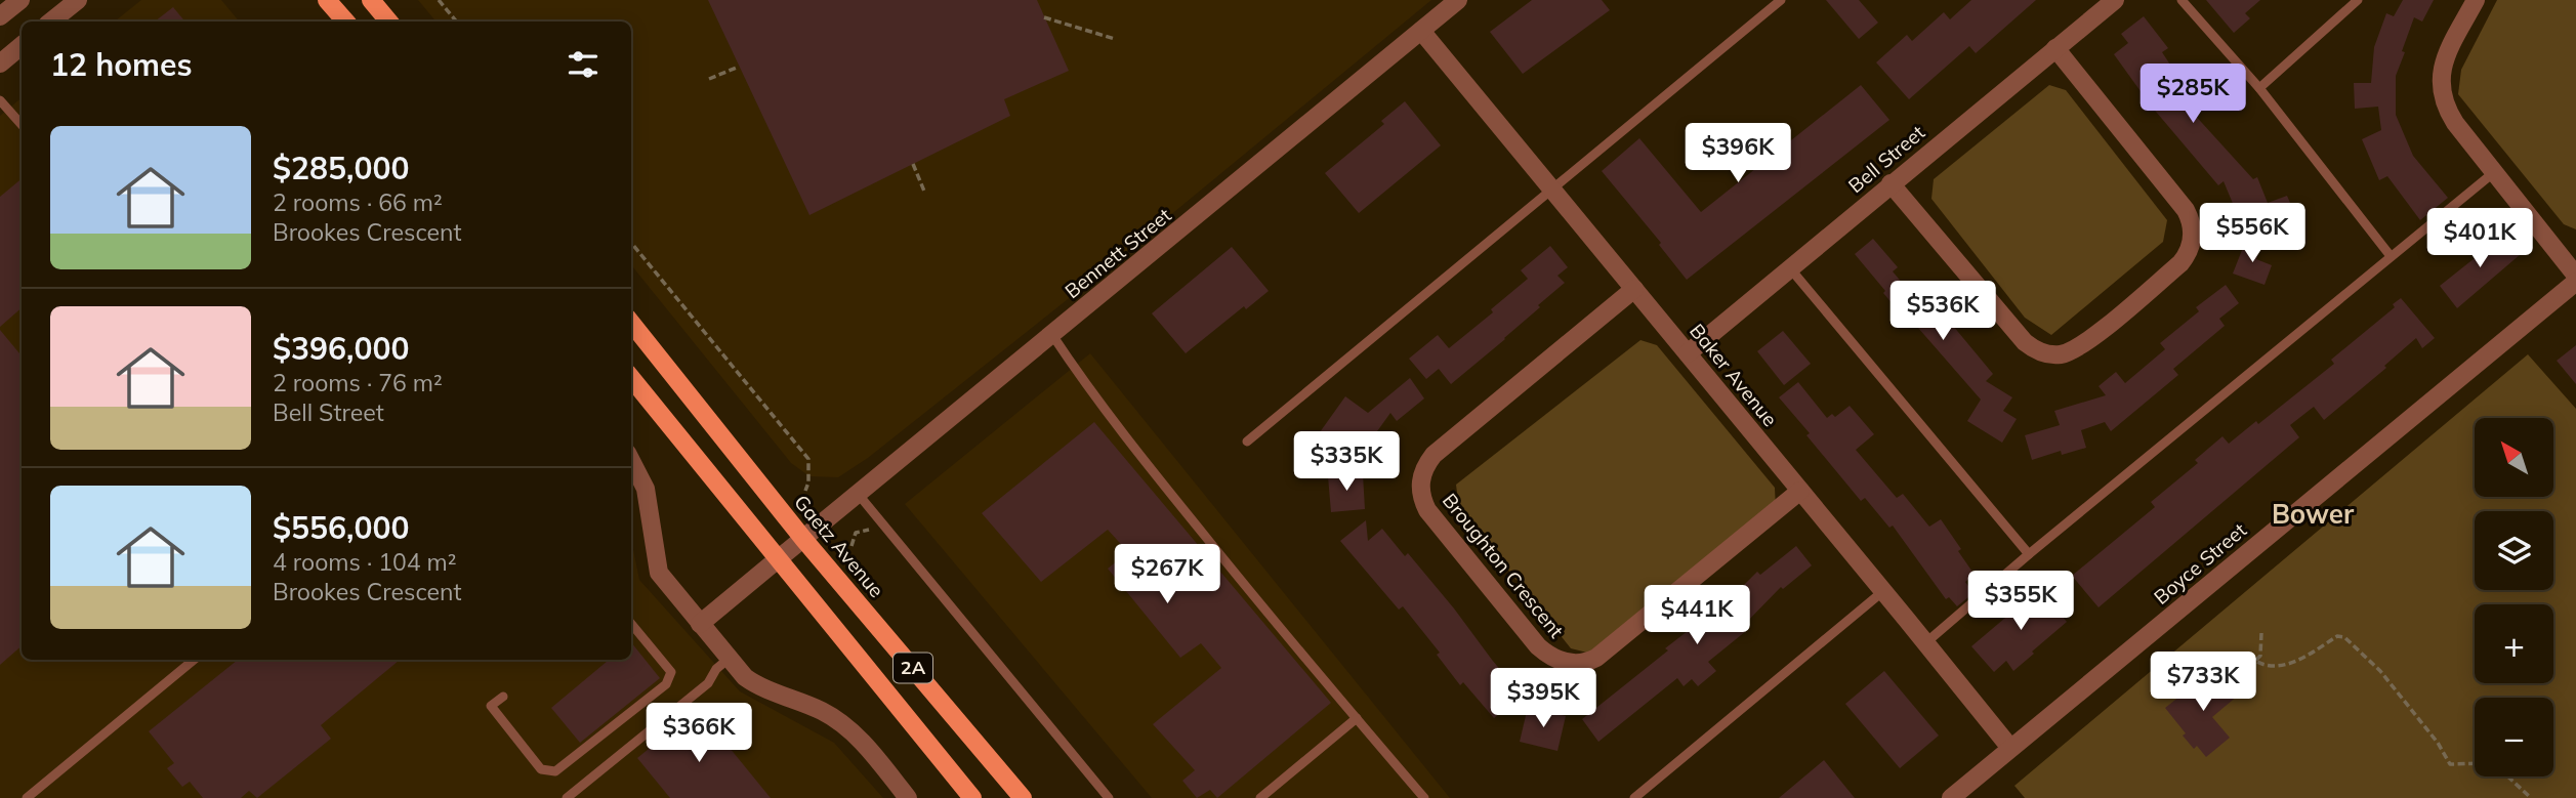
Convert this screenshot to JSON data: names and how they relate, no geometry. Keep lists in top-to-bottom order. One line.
{"streets":{"main road":["Gaetz Avenue","2A"],"street":["Bell Street","Bennett Street","Baker Avenue","Boyce Street","Broughton Crescent"]},"crossings":[["Bell Street","Baker Avenue"],["Bennett Street","Baker Avenue"],["Bennett Street","Gaetz Avenue"],["Bennett Street","2A"],["Baker Avenue","Boyce Street"],["Baker Avenue","Broughton Crescent"]],"districts":["Bower"],"north":"top left","page":{"heading":"12 homes","price":["$285K","$396K","$556K","$401K","$536K","$335K","$267K","$355K","$441K","$733K","$395K","$366K"],"list":[{"name":"$285,000","note":"2 rooms · 66 m² · Brookes Crescent"},{"name":"$396,000","note":"2 rooms · 76 m² · Bell Street"},{"name":"$556,000","note":"4 rooms · 104 m² · Brookes Crescent"}],"map_buttons":["+","−"]}}
